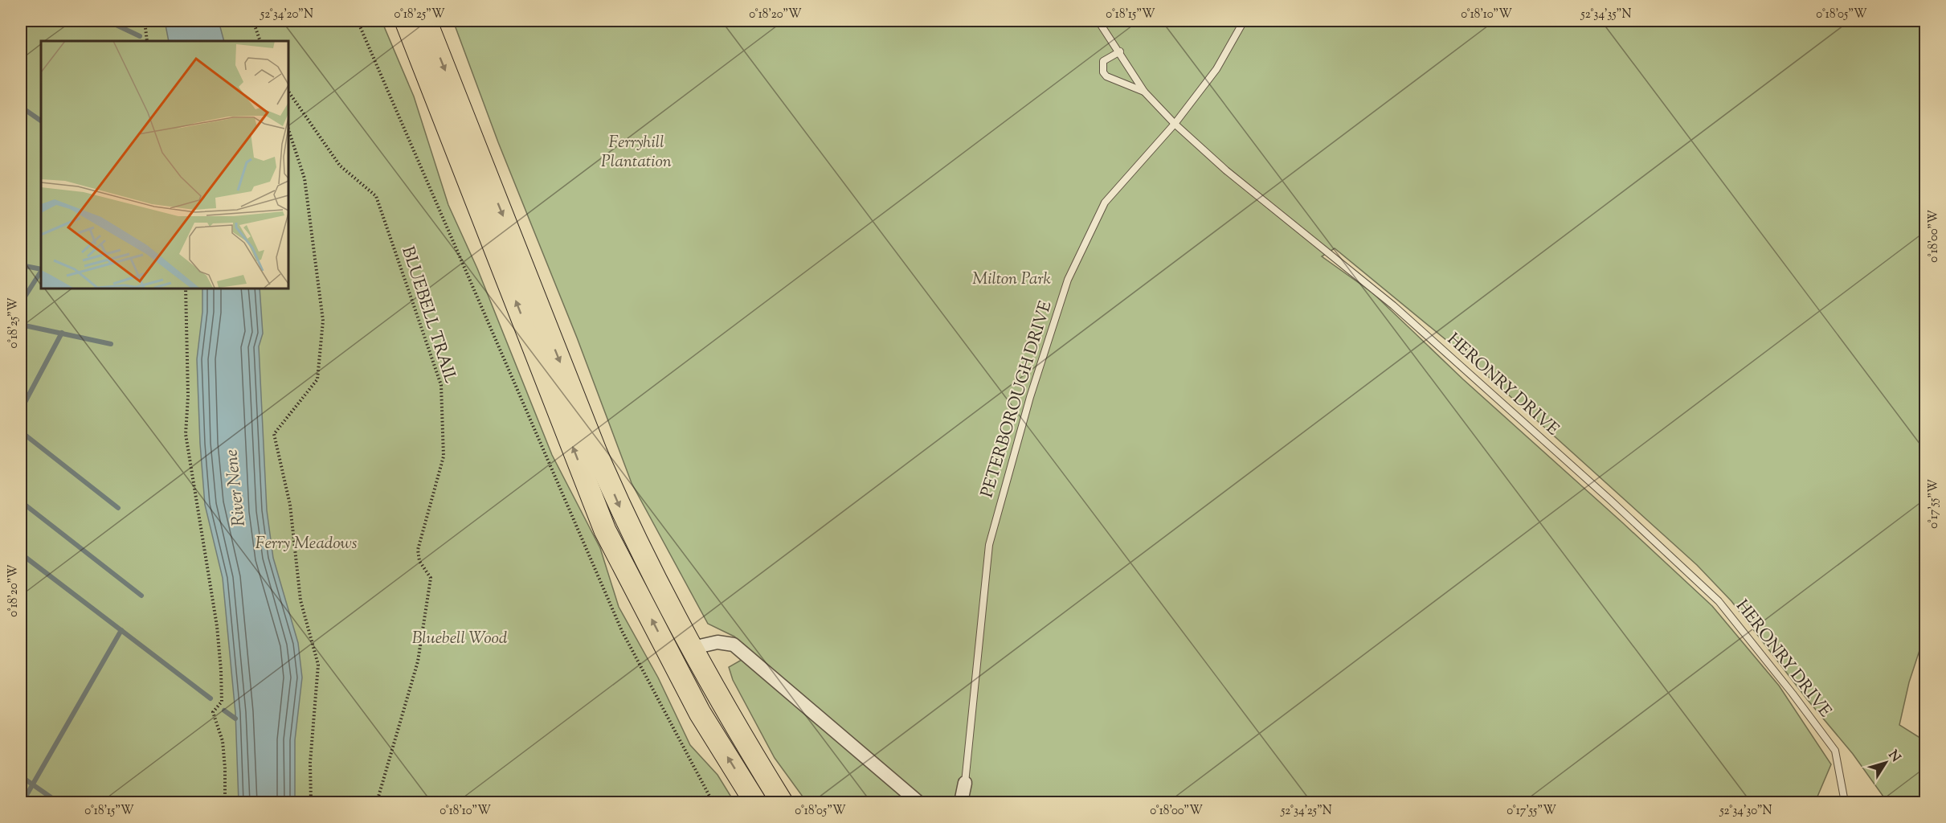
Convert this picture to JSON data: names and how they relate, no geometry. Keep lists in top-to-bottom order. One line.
{"streets":{"lane":["HERONRY DRIVE","PETERBOROUGH DRIVE"],"path":["BLUEBELL TRAIL"]},"crossings":[["HERONRY DRIVE","PETERBOROUGH DRIVE"]],"water":["River Nene"],"parks":["Ferryhill Plantation","Milton Park","Ferry Meadows","Bluebell Wood"],"north":"top right","coordinates":["52°34'20\"N","0°18'25\"W","0°18'20\"W","0°18'15\"W","0°18'10\"W","52°34'35\"N","0°18'05\"W","0°18'00\"W","0°17'55\"W","52°34'25\"N","52°34'30\"N"]}
